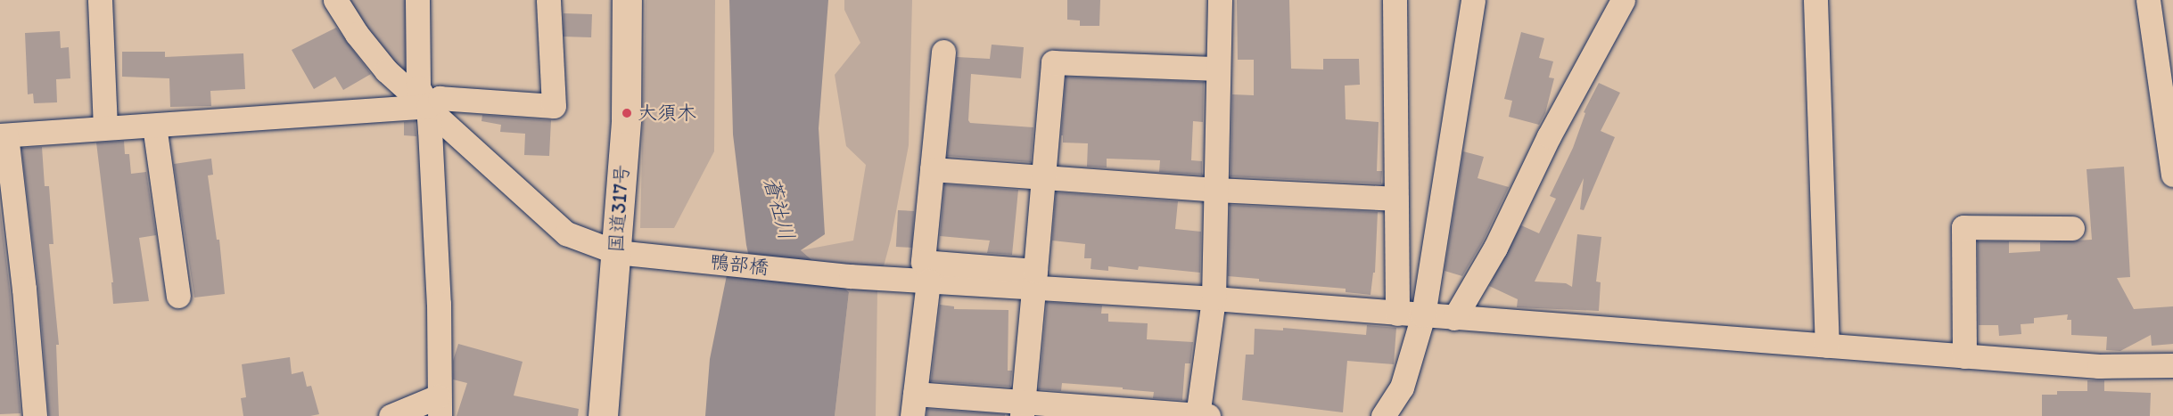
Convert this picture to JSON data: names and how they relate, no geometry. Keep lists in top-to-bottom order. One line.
{"streets":{"highway":["国道317号"],"street":["鴨部橋"]},"crossings":[["国道317号","鴨部橋"]],"water":["蒼社川"],"places":["大須木"]}
